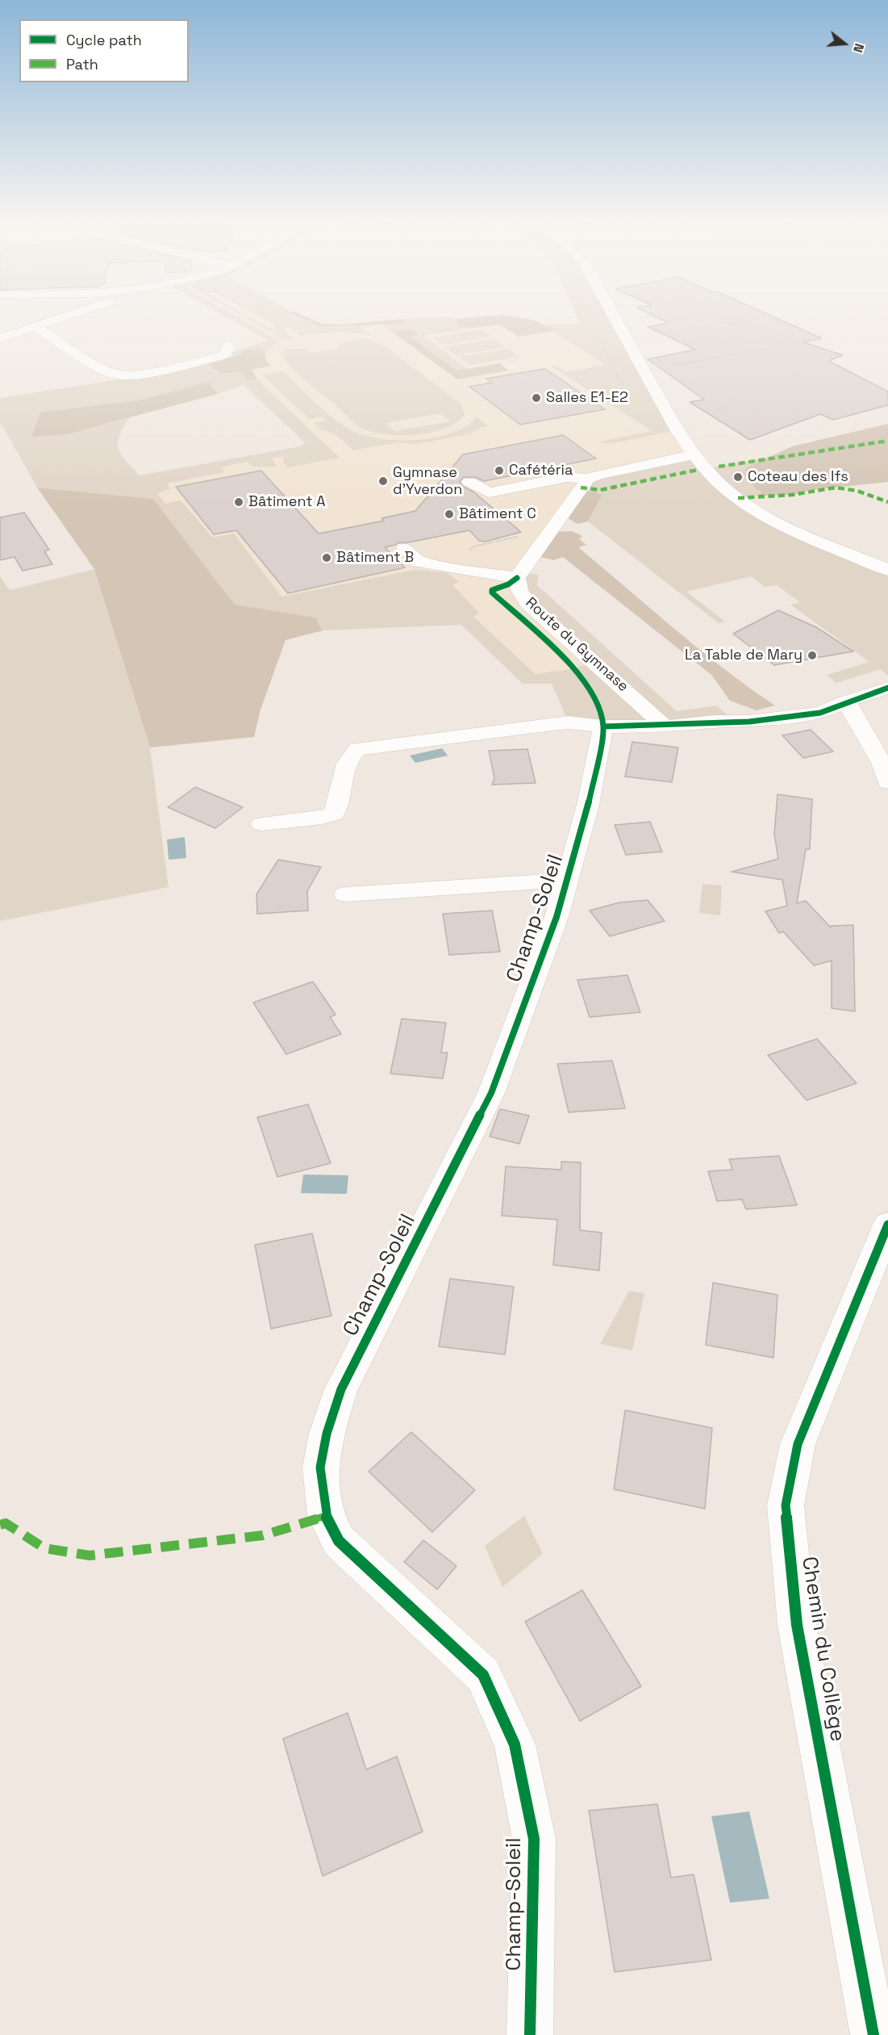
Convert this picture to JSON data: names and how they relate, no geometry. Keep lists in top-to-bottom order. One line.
{"streets":{"street":["Route du Gymnase","Champ-Soleil","Chemin du Collège"]},"places":["Salles E1-E2","Cafétéria","Coteau des Ifs","Gymnase d'Yverdon","Bâtiment A","Bâtiment C","Bâtiment B","La Table de Mary"],"legend":["Cycle path","Path"],"north":"right"}
